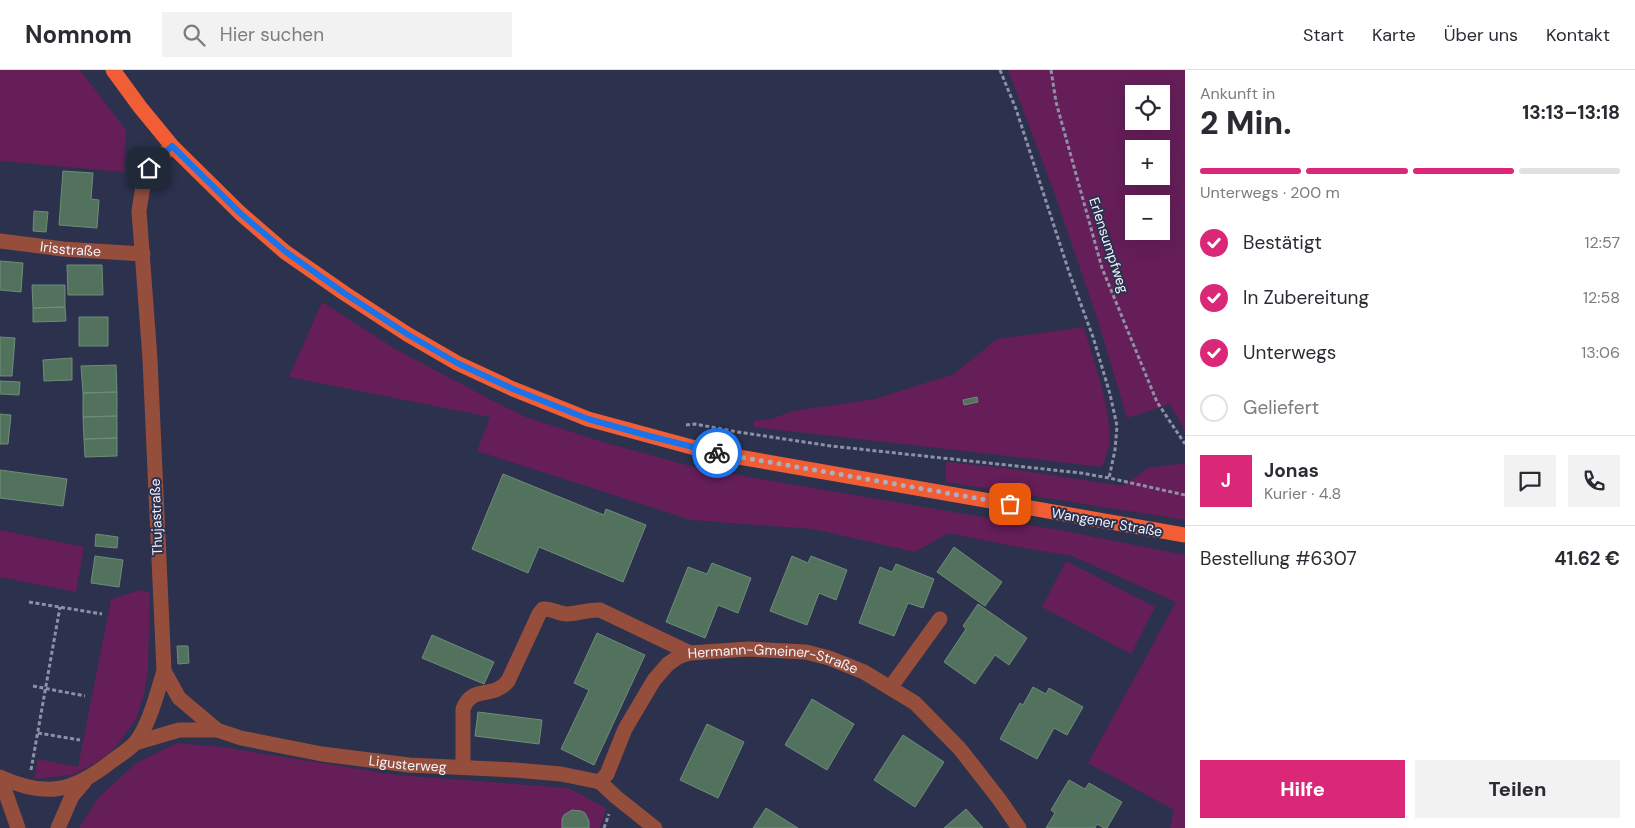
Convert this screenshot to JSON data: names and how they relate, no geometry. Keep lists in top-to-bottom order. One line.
{"streets":{"main road":["Wangener Straße"],"street":["Irisstraße","Thujastraße","Hermann-Gmeiner-Straße","Ligusterweg"],"path":["Erlensumpfweg"]},"crossings":[["Irisstraße","Thujastraße"],["Thujastraße","Wangener Straße"],["Thujastraße","Ligusterweg"],["Hermann-Gmeiner-Straße","Ligusterweg"]],"page":{"header":"Nomnom","search":"Hier suchen","nav":["Start","Karte","Über uns","Kontakt"],"heading":["2 Min.","Ankunft in","13:13–13:18"],"panel":["Jonas","Kurier · 4.8","Bestellung #6307","41.62 €"],"map_buttons":["+","−"],"bar":"Unterwegs · 200 m","list":[["Bestätigt","12:57"],["In Zubereitung","12:58"],["Unterwegs","13:06"],"Geliefert"],"round":"J","buttons":["Hilfe","Teilen"]}}
